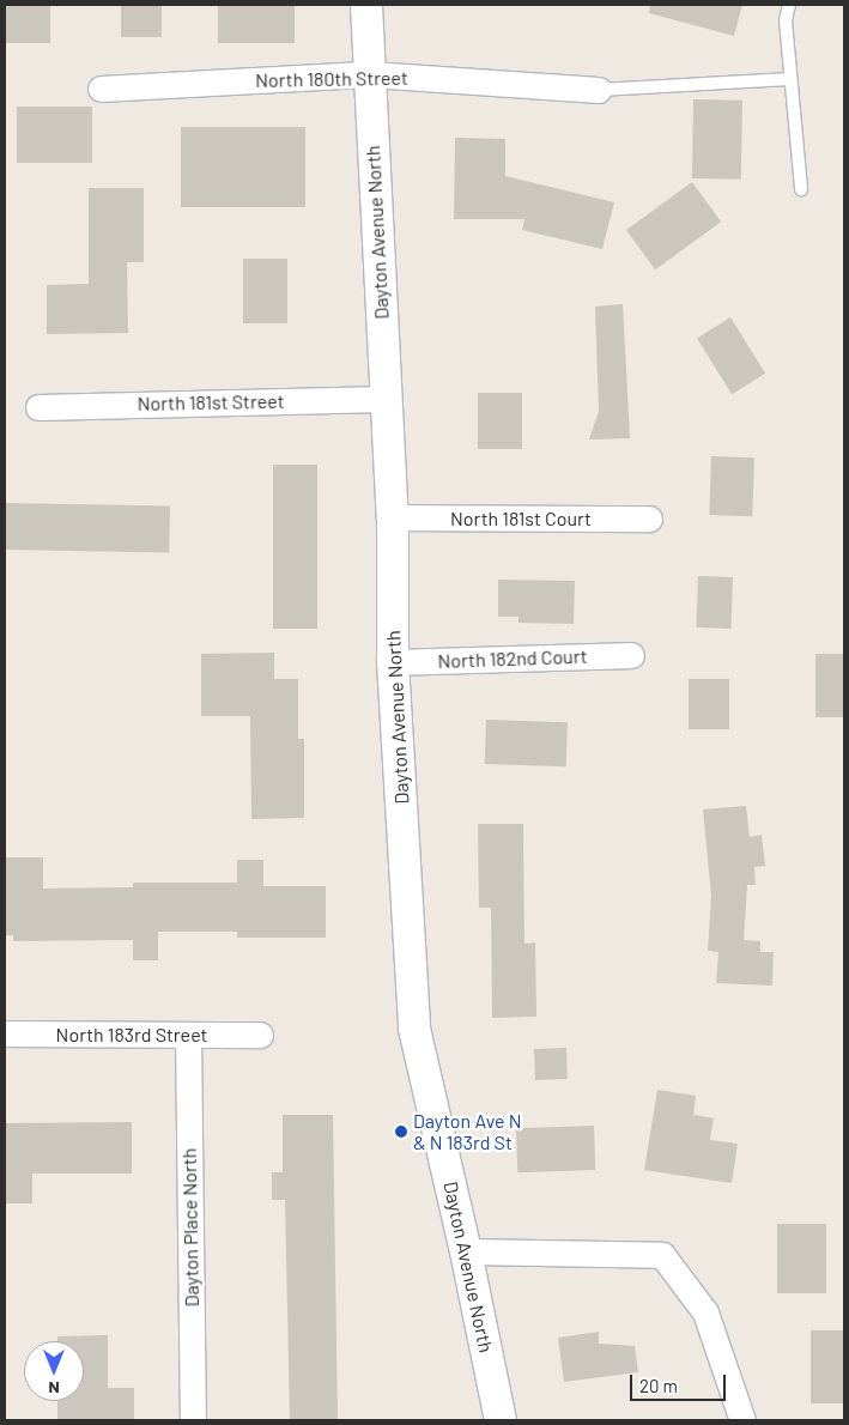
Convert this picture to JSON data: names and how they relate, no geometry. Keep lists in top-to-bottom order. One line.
{"streets":{"street":["North 180th Street","Dayton Avenue North","North 181st Street","North 181st Court","North 182nd Court","North 183rd Street","Dayton Place North"]},"crossings":[["North 180th Street","Dayton Avenue North"],["Dayton Avenue North","North 181st Street"],["Dayton Avenue North","North 181st Court"],["Dayton Avenue North","North 182nd Court"],["North 183rd Street","Dayton Place North"]],"places":["Dayton Ave N & N 183rd St"],"scale_bar":"20 m","north":"bottom"}
